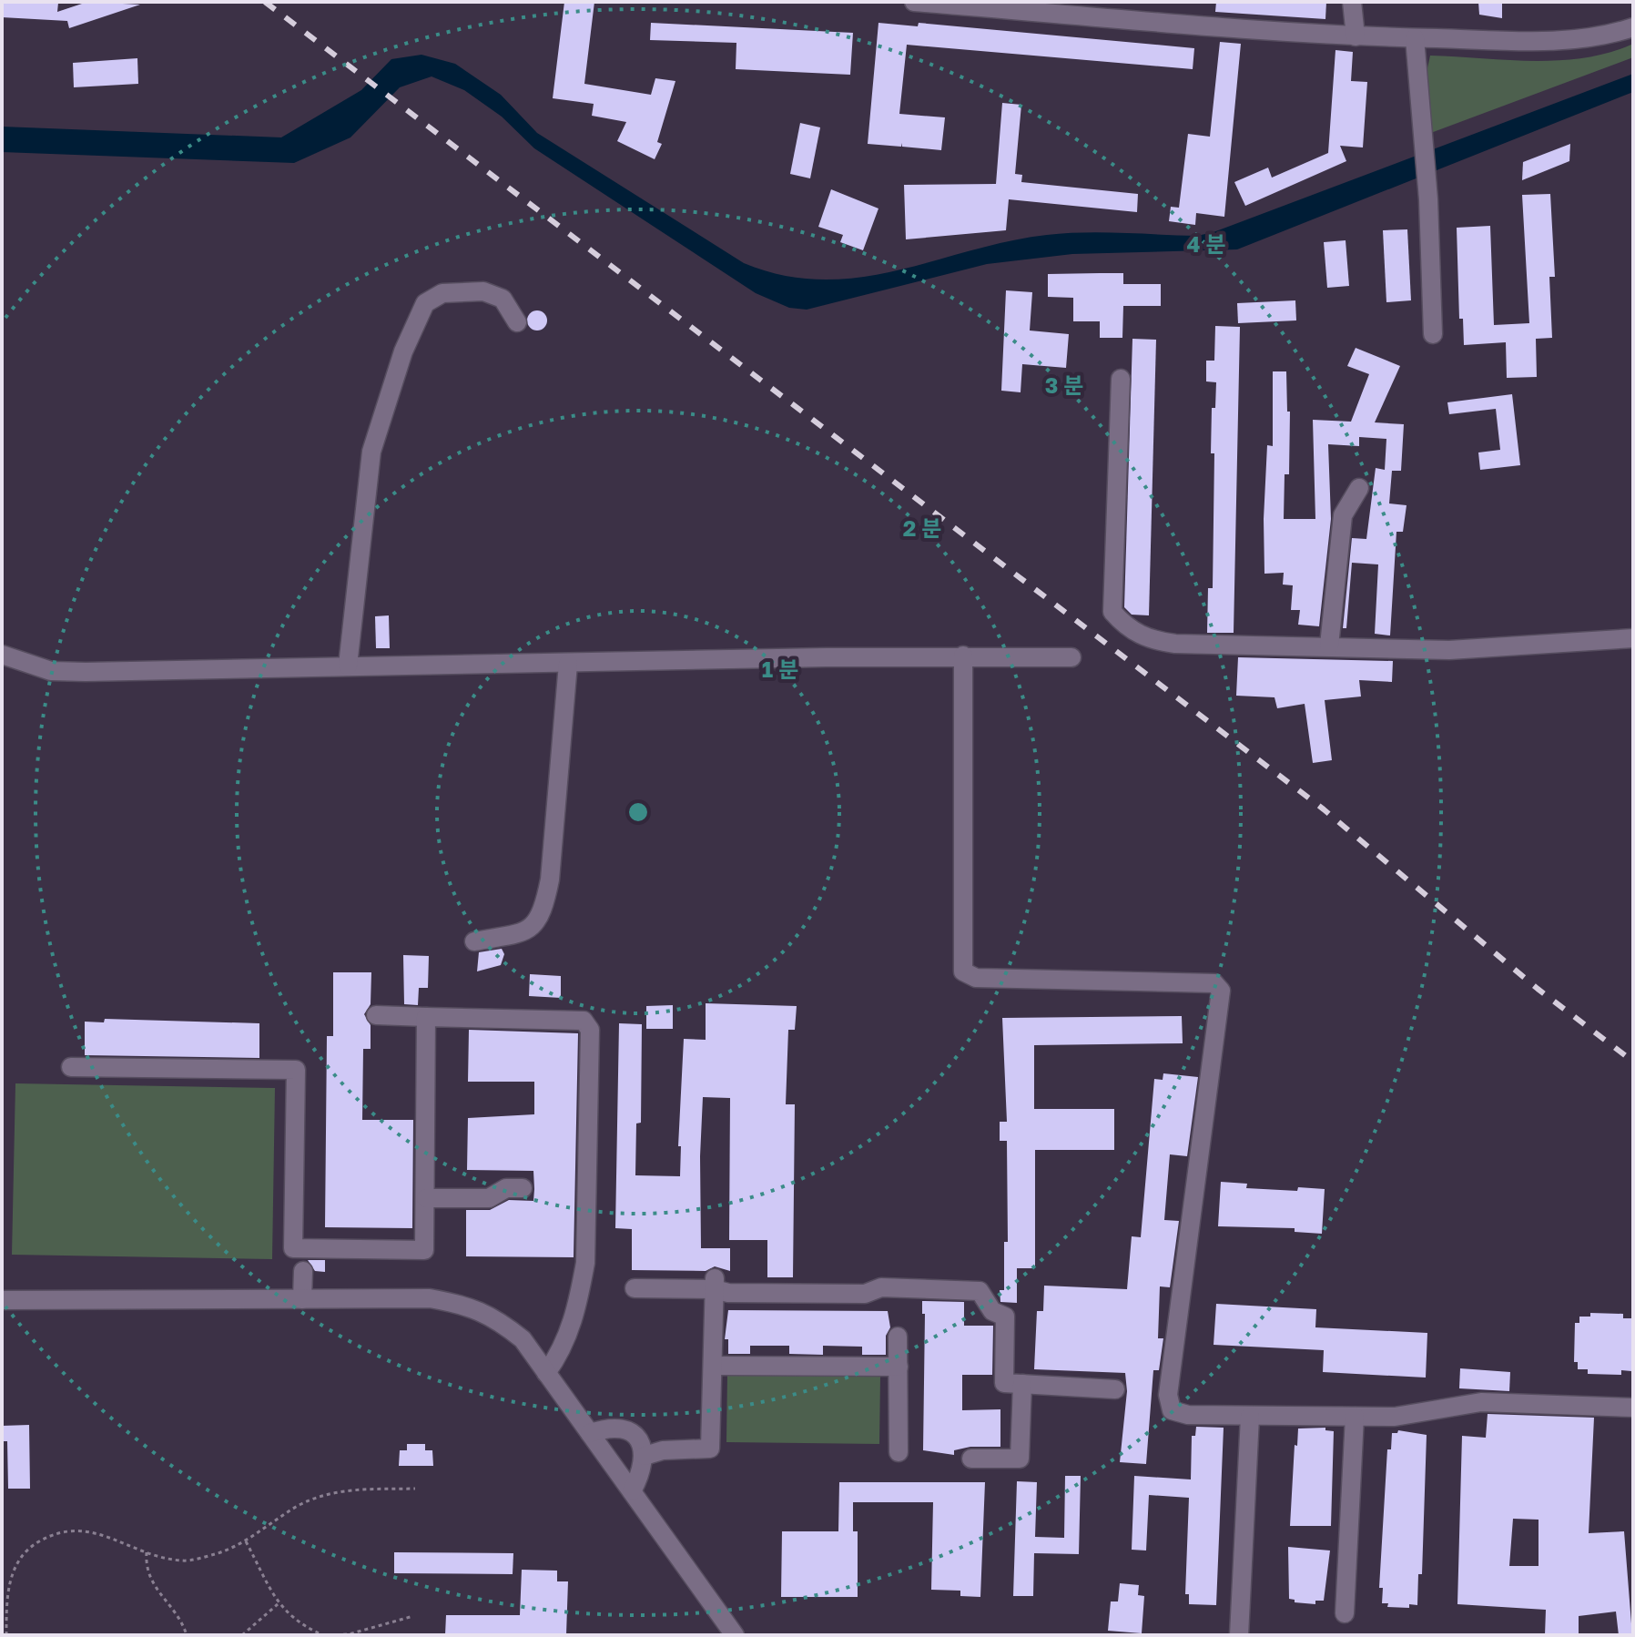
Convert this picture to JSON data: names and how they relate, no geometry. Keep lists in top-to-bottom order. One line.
{"rings":["4 분","3 분","2 분","1 분"]}
